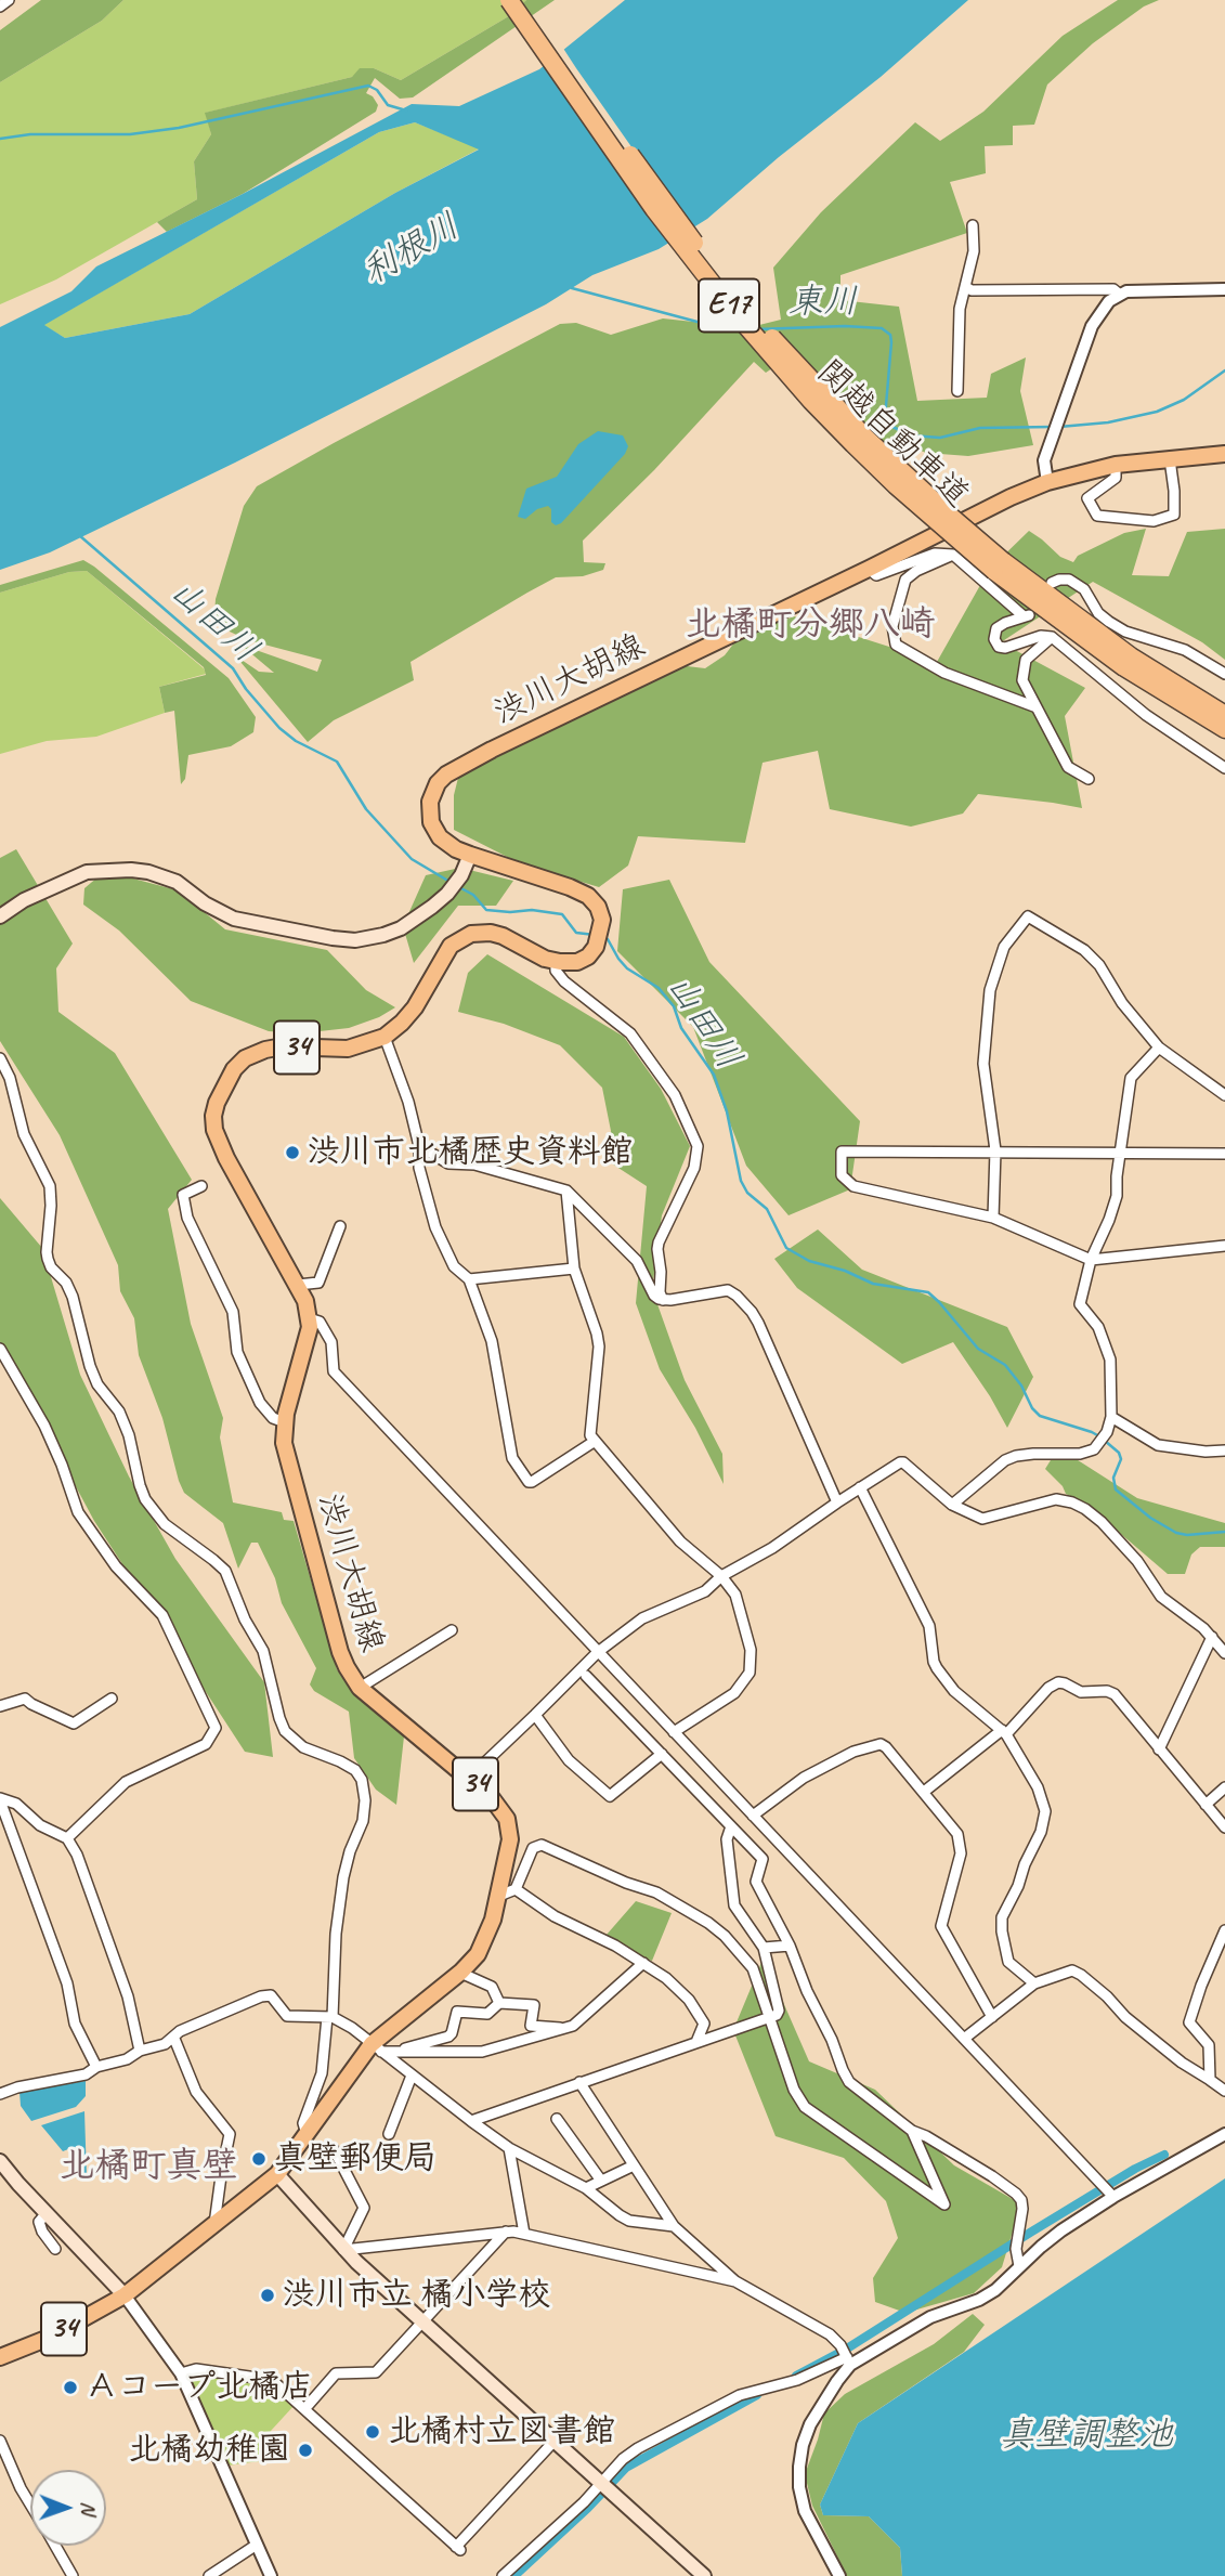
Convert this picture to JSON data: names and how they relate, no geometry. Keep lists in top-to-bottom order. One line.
{"streets":{"highway":["E17","関越自動車道"],"main road":["渋川大胡線","34"]},"crossings":[["渋川大胡線","34"]],"districts":["北橘町分郷八崎","北橘町真壁"],"water":["利根川","東川","山田川","真壁調整池"],"places":["渋川市北橘歴史資料館","真壁郵便局","渋川市立 橘小学校","Ａコープ北橘店","北橘村立図書館","北橘幼稚園"],"north":"right"}
